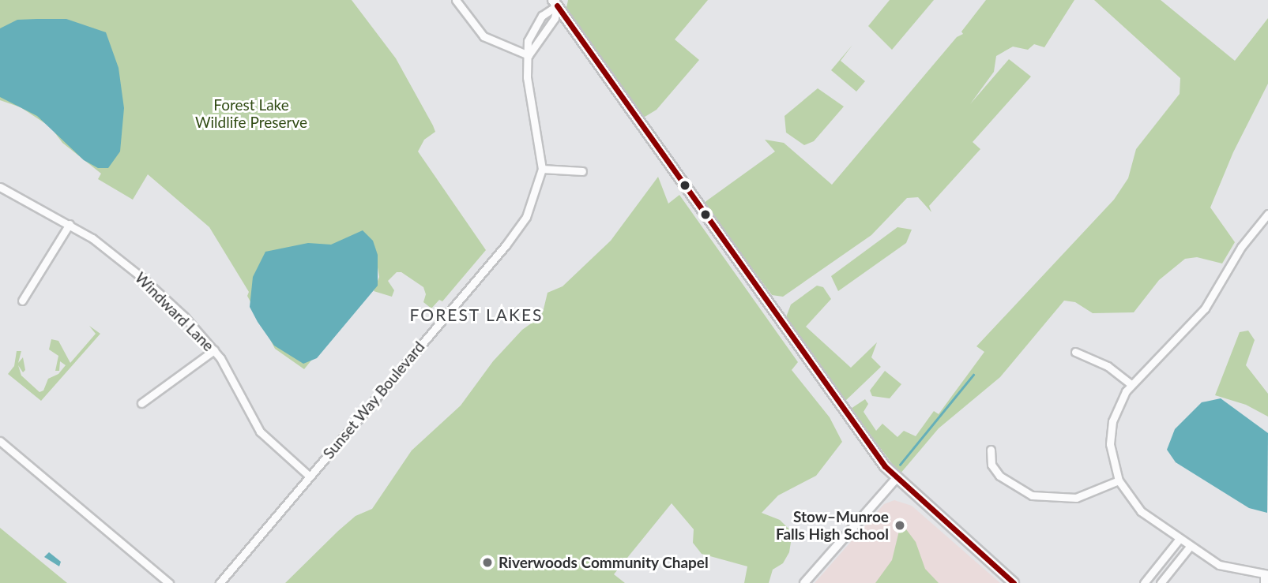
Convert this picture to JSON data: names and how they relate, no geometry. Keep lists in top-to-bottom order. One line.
{"streets":{"street":["Windward Lane","Sunset Way Boulevard"]},"crossings":[["Windward Lane","Sunset Way Boulevard"]],"districts":["FOREST LAKES"],"parks":["Forest Lake Wildlife Preserve"],"places":["Stow–Munroe Falls High School","Riverwoods Community Chapel"]}
